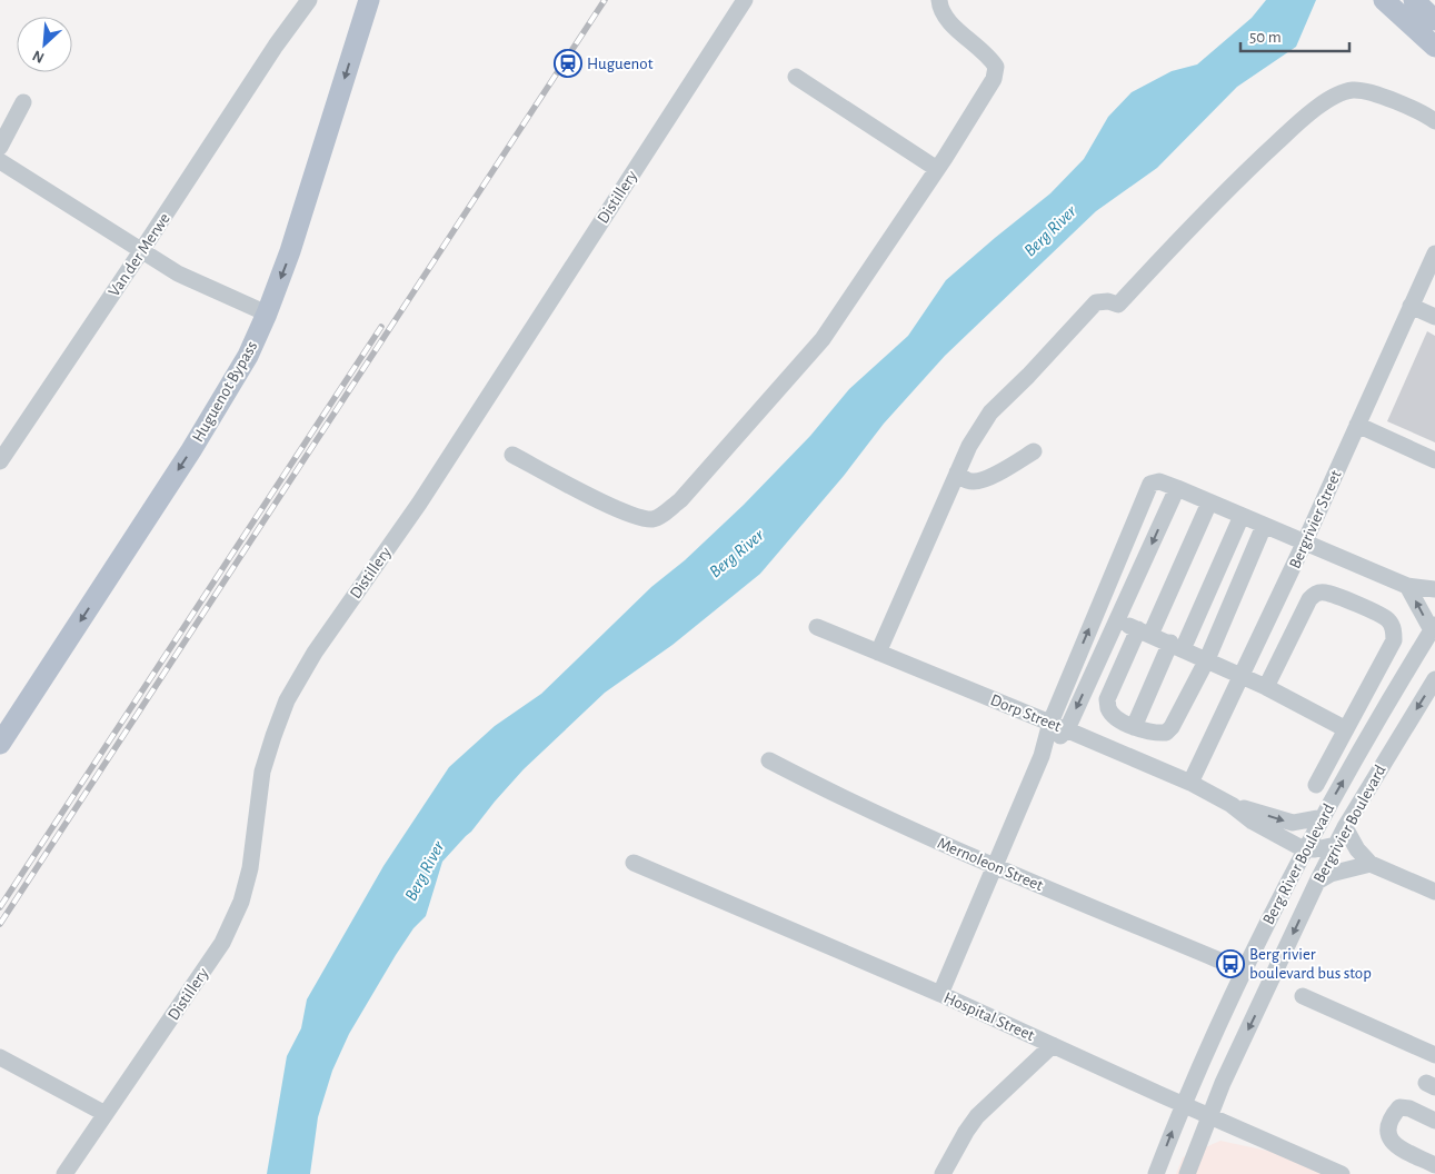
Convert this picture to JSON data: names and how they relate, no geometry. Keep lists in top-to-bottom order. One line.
{"streets":{"main road":["Huguenot Bypass"],"street":["Distillery","Van der Merwe","Bergrivier Street","Dorp Street","Bergrivier Boulevard","Mernoleon Street","Berg River Boulevard","Hospital Street"]},"crossings":[["Bergrivier Street","Dorp Street"],["Dorp Street","Berg River Boulevard"],["Bergrivier Boulevard","Hospital Street"],["Berg River Boulevard","Hospital Street"]],"one_way":["Huguenot Bypass","Bergrivier Boulevard"],"water":["Berg River"],"places":{"station":["Huguenot"],"bus stop":["Berg rivier boulevard bus stop"]},"scale_bar":"50 m","north":"bottom left"}
